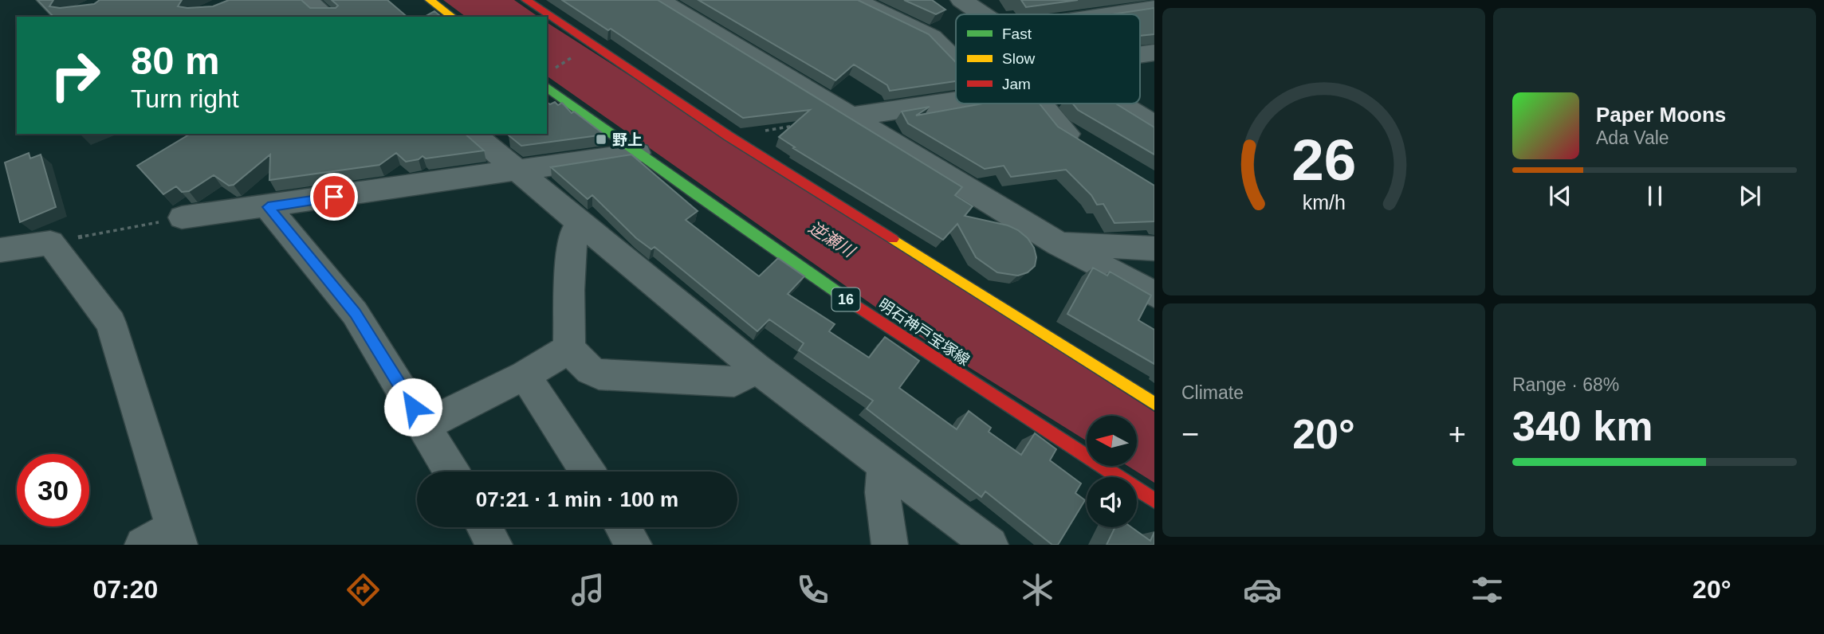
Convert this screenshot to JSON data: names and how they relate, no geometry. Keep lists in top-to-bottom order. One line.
{"streets":{"street":["16","明石神戸宝塚線"]},"water":["逆瀬川"],"places":{"transit":["野上"]},"legend":["Fast","Slow","Jam"],"north":"left","page":{"turn":["80 m","Turn right"],"song":["Paper Moons","Ada Vale"],"tile":["Climate",["Range · 68%","340 km"]],"heat":["−","20°","+"],"limit":"30","trip":"07:21 · 1 min · 100 m","tabs":["07:20","20°"],"gauge":["26","km/h"]}}
